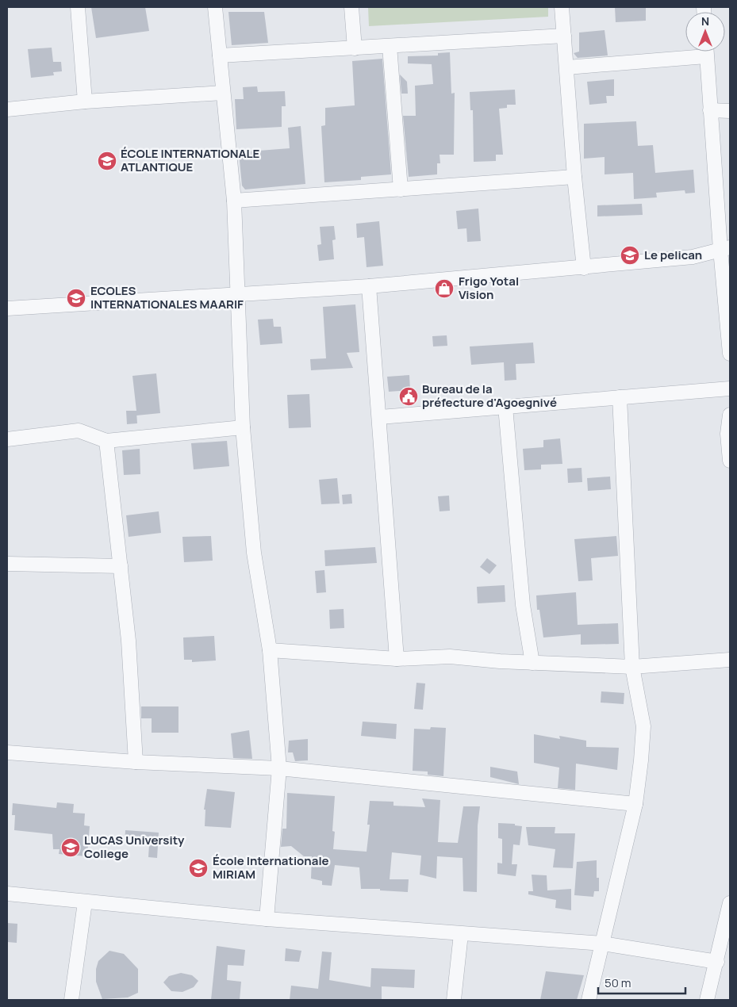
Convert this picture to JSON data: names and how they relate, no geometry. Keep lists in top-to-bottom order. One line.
{"places":{"school or university":["ÉCOLE INTERNATIONALE ATLANTIQUE","Le pelican","ECOLES INTERNATIONALES MAARIF","LUCAS University College","École Internationale MIRIAM"],"shop":["Frigo Yotal Vision"],"public building":["Bureau de la préfecture d'Agoegnivé"]},"scale_bar":"50 m","north":"top"}
